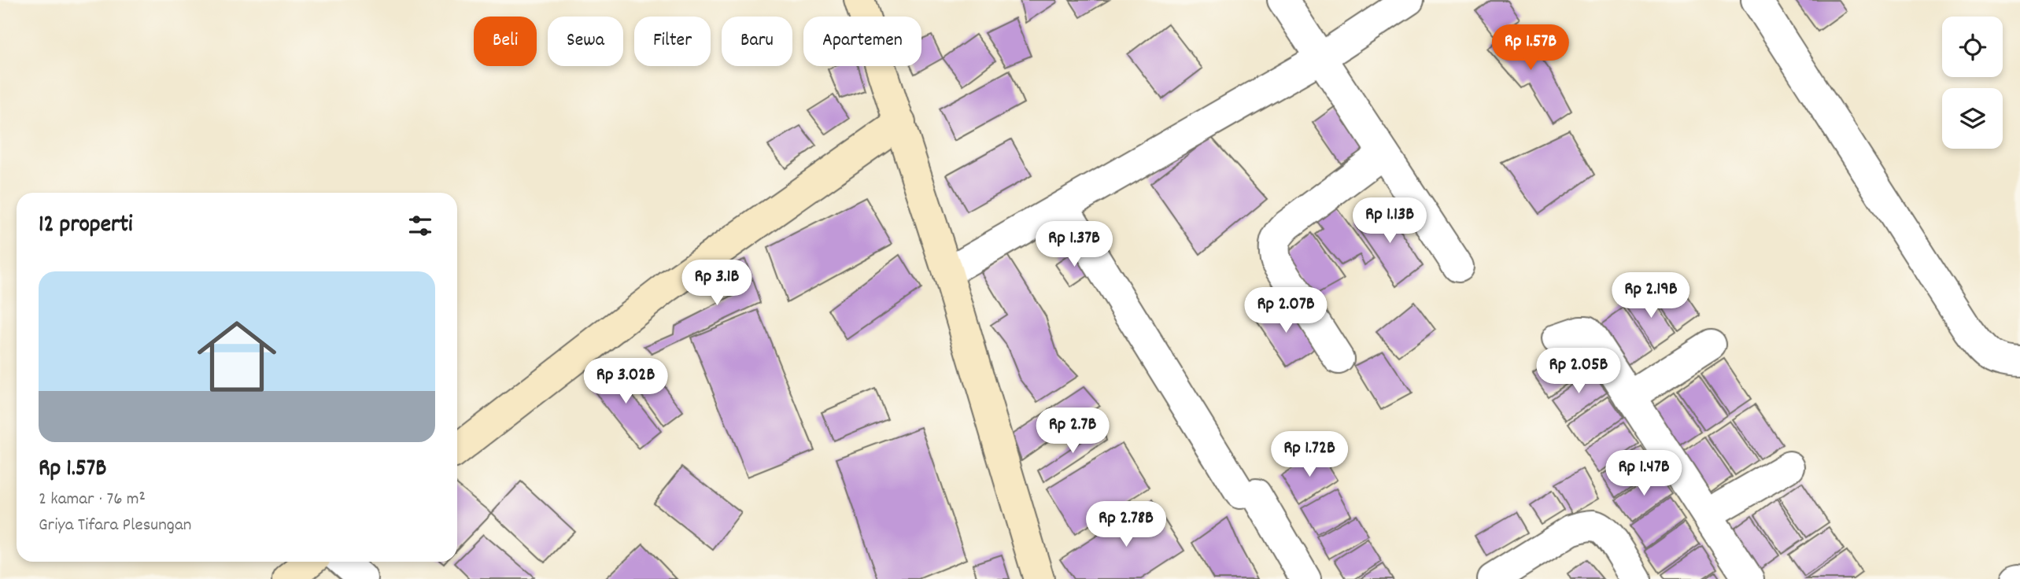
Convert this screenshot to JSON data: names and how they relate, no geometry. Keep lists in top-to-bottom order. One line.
{"page":{"chip":["Beli","Sewa","Filter","Baru","Apartemen"],"price":["Rp 1.57B","Rp 1.13B","Rp 1.37B","Rp 3.1B","Rp 2.19B","Rp 2.07B","Rp 2.05B","Rp 3.02B","Rp 2.7B","Rp 1.72B","Rp 1.47B","Rp 2.78B"],"heading":"12 properti","list":[{"name":"Rp 1.57B","note":"2 kamar · 76 m² · Griya Tifara Plesungan"}]}}
